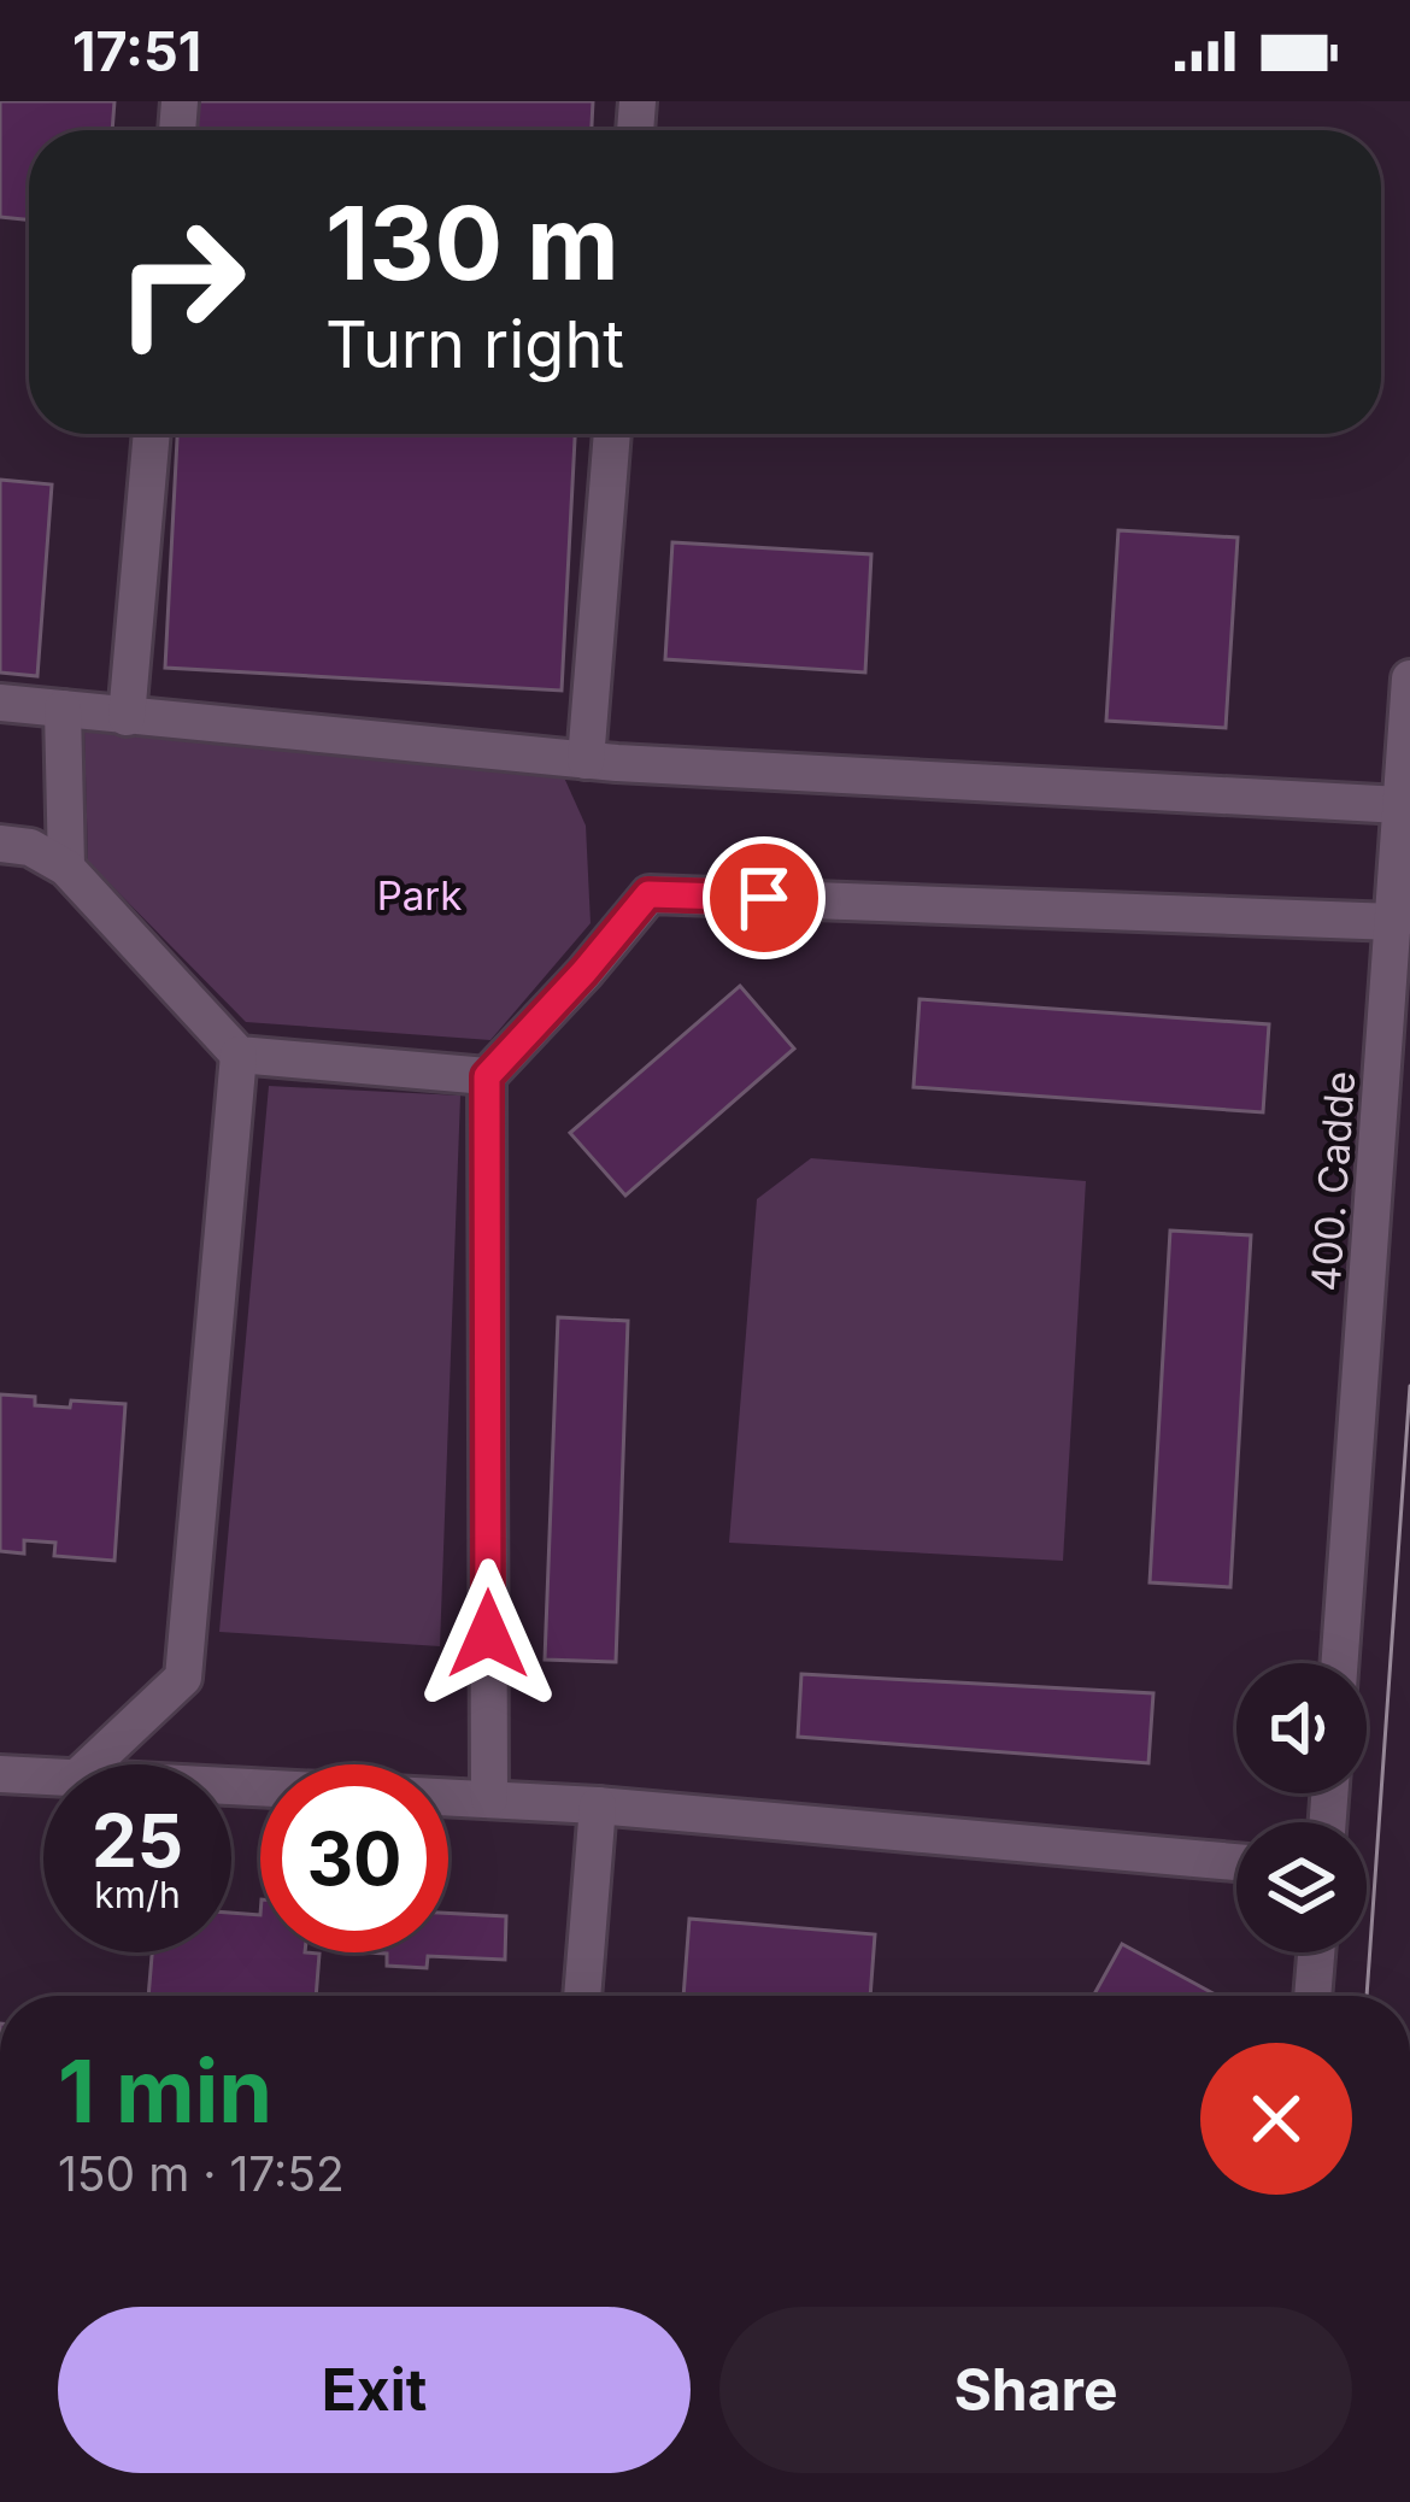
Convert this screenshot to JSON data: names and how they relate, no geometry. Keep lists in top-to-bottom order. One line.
{"streets":{"street":["400. Cadde"]},"parks":["Park"],"page":{"status":"17:51","turn":["130 m","Turn right"],"speed":"25 km/h","limit":"30","heading":["1 min","150 m · 17:52"],"buttons":["Exit","Share"]}}
